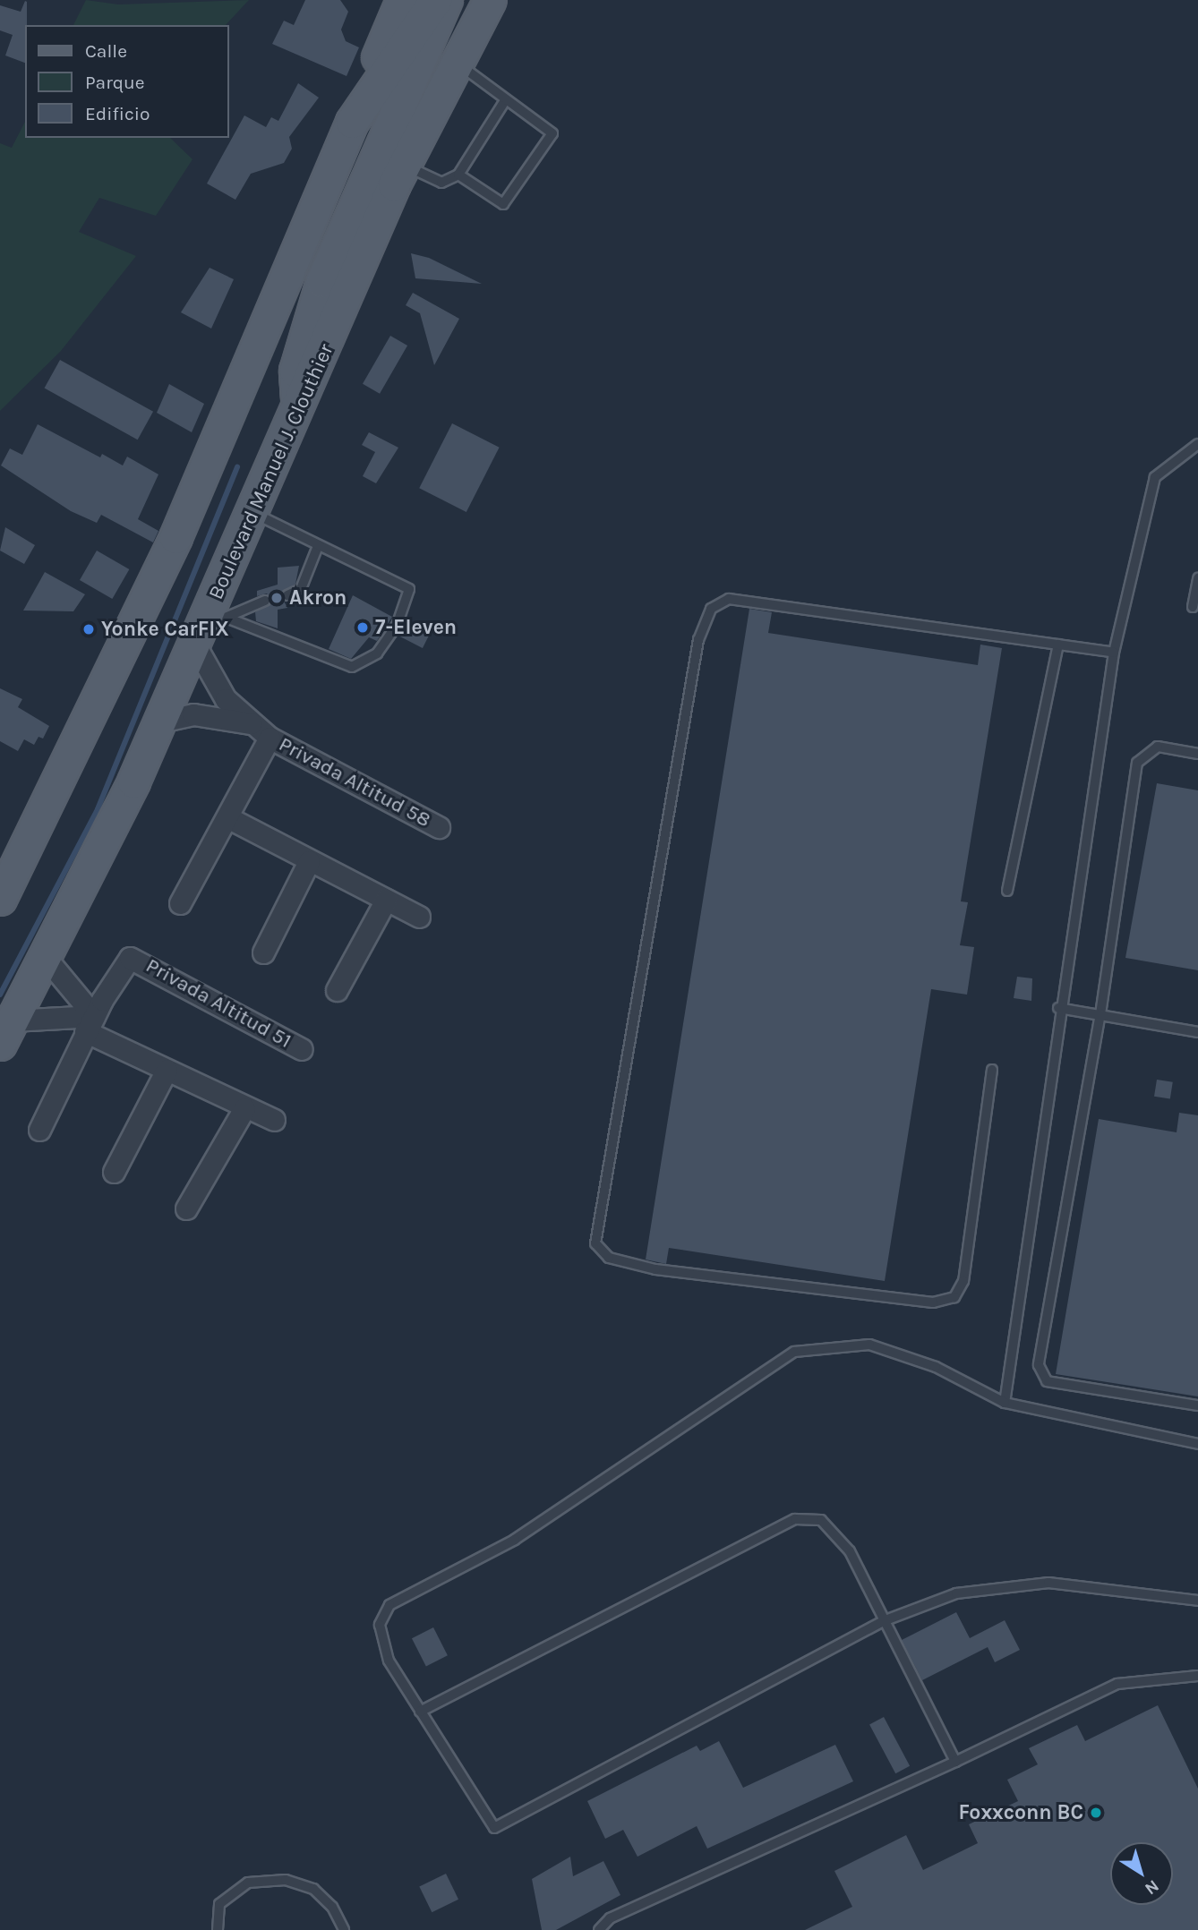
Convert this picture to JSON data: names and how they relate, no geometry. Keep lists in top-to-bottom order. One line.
{"streets":{"main road":["Boulevard Manuel J. Clouthier"],"street":["Privada Altitud 58","Privada Altitud 51"]},"crossings":[["Boulevard Manuel J. Clouthier","Privada Altitud 58"]],"places":["Akron","7-Eleven","Yonke CarFIX","Foxxconn BC"],"legend":["Calle","Parque","Edificio"],"north":"bottom right"}
